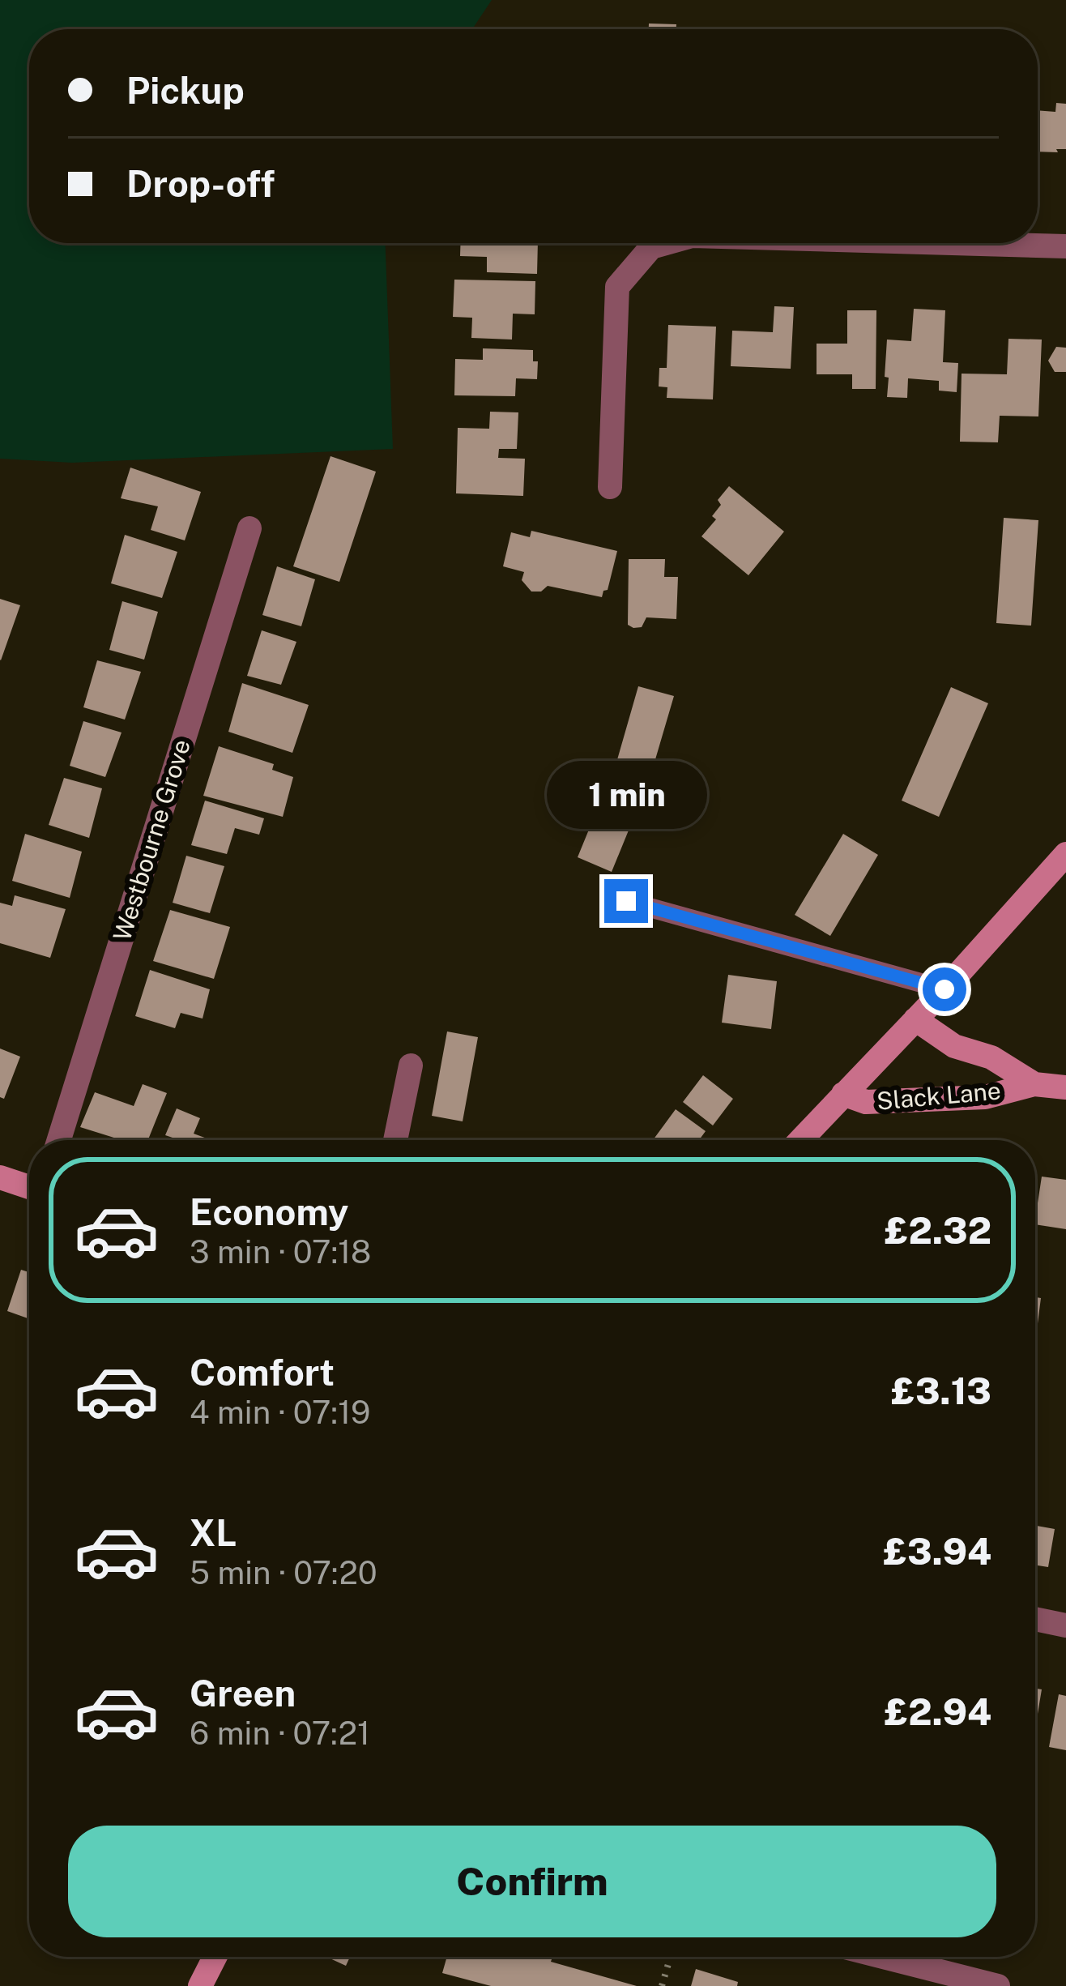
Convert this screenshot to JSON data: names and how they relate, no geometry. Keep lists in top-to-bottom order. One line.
{"streets":{"main road":["Slack Lane"],"street":["Westbourne Grove"]},"page":{"banner":["Pickup","Drop-off"],"bubble":"1 min","list":[{"name":"Economy","note":"3 min · 07:18","value":"£2.32"},{"name":"Comfort","note":"4 min · 07:19","value":"£3.13"},{"name":"XL","note":"5 min · 07:20","value":"£3.94"},{"name":"Green","note":"6 min · 07:21","value":"£2.94"}],"buttons":"Confirm"}}
